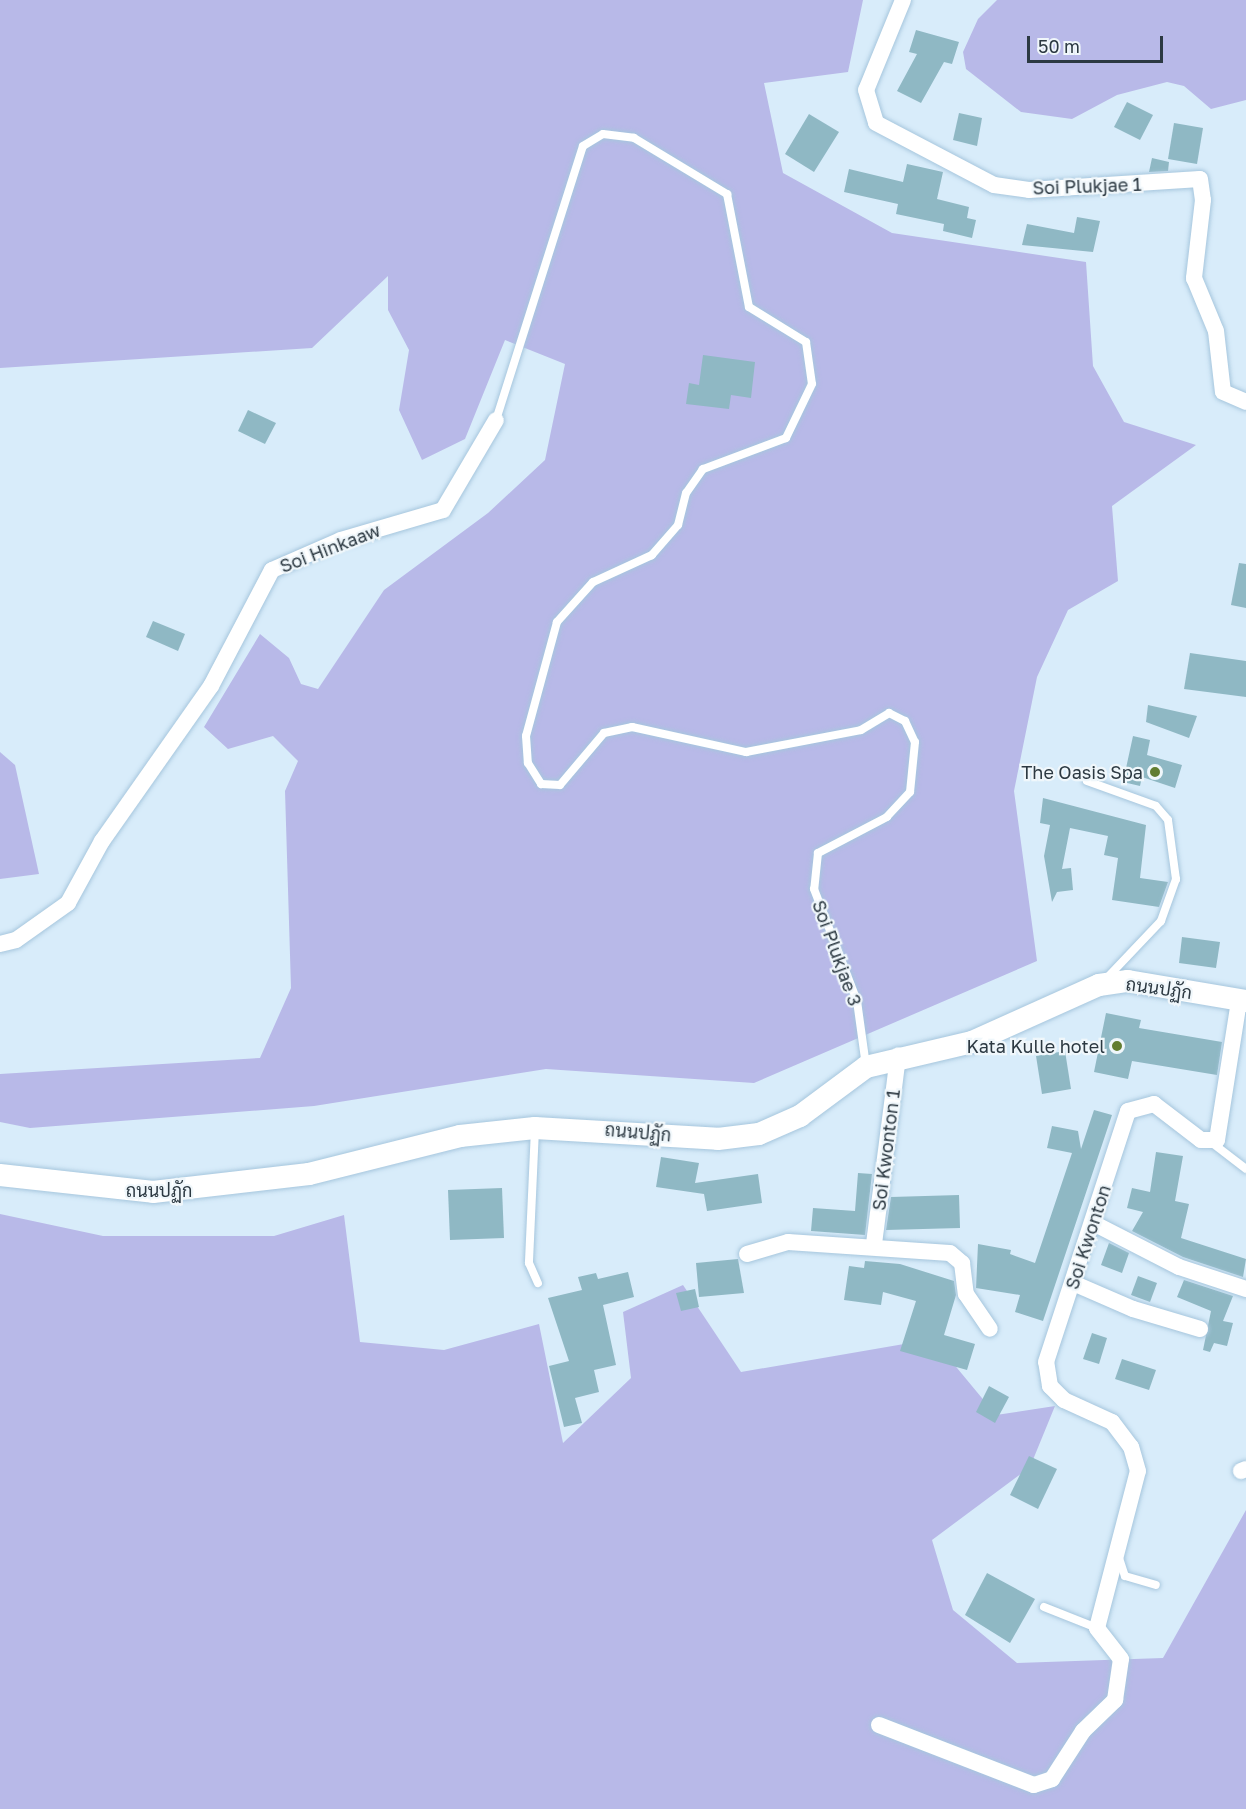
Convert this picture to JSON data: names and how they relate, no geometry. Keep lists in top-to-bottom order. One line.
{"streets":{"main road":["ถนนปฏัก"],"street":["Soi Plukjae 1","Soi Hinkaaw","Soi Kwonton 1","Soi Kwonton"],"lane":["Soi Plukjae 3"]},"crossings":[["Soi Hinkaaw","Soi Plukjae 3"],["Soi Plukjae 3","ถนนปฏัก"],["ถนนปฏัก","Soi Kwonton 1"]],"places":["The Oasis Spa","Kata Kulle hotel"],"scale_bar":"50 m"}
